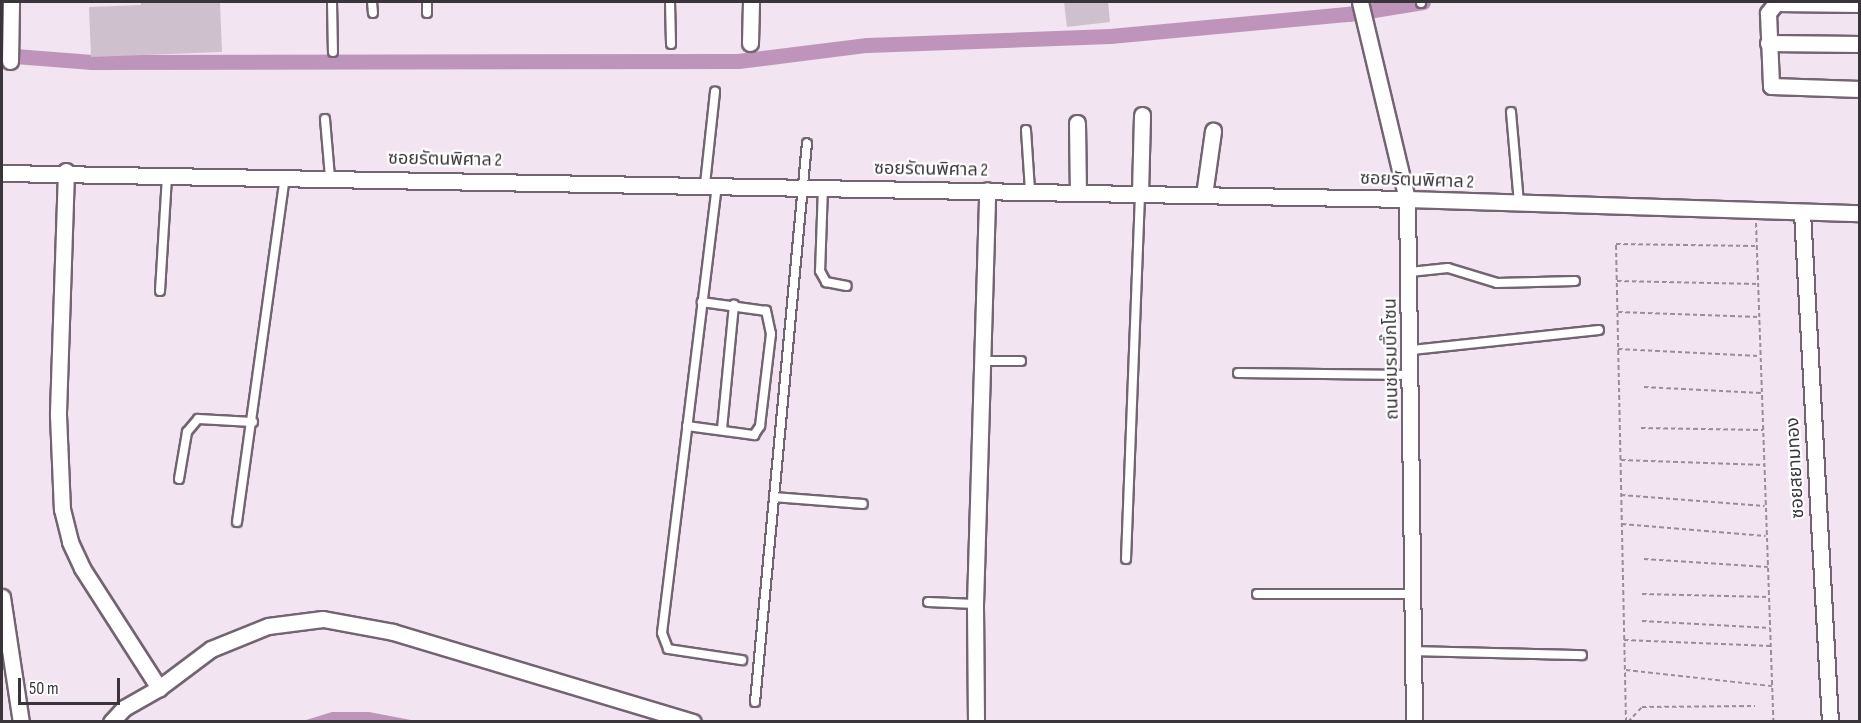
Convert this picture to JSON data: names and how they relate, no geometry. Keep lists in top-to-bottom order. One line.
{"streets":{"street":["ซอยรัตนพิศาล 2","ถนนชมรมบิ๊กโซน","ซอยสยามทอง"]},"crossings":[["ซอยรัตนพิศาล 2","ถนนชมรมบิ๊กโซน"],["ซอยรัตนพิศาล 2","ซอยสยามทอง"]],"scale_bar":"50 m"}
